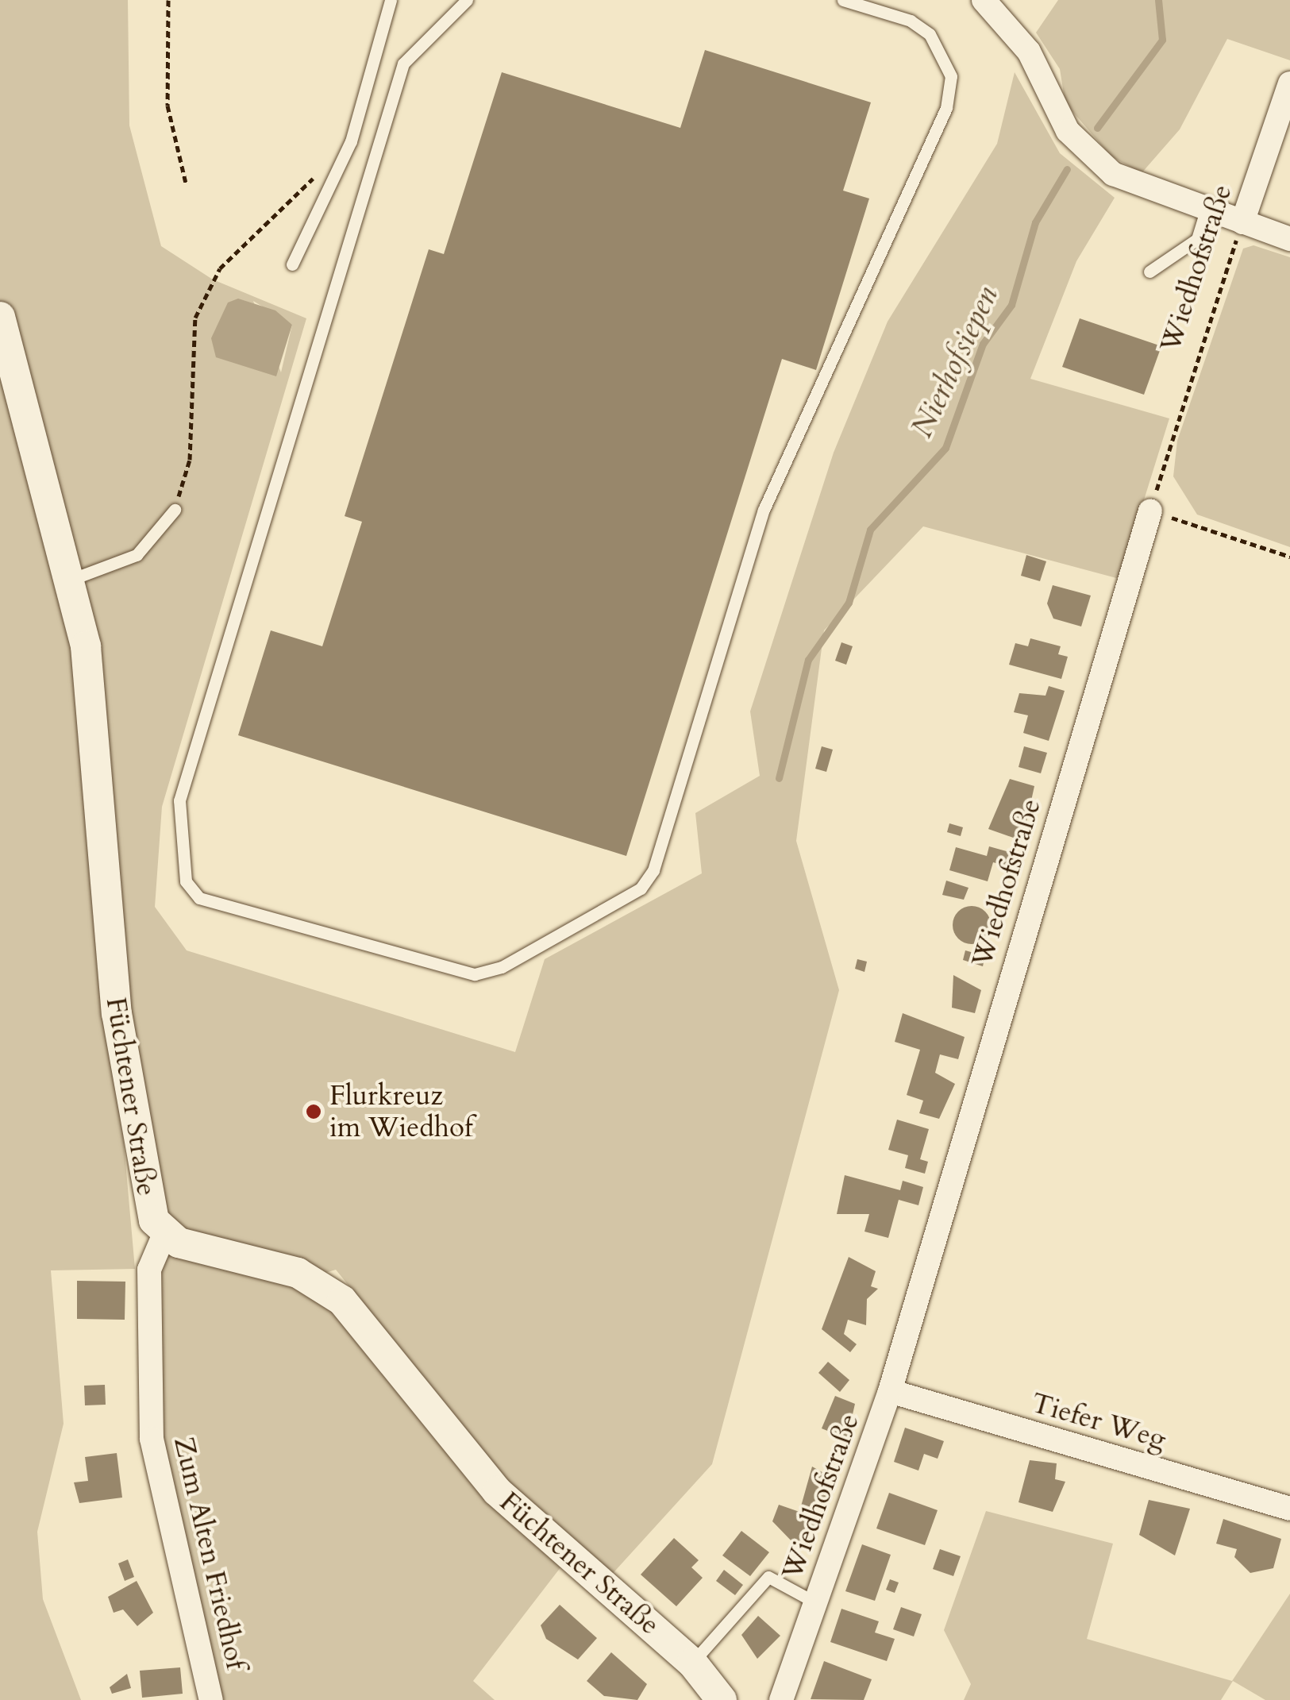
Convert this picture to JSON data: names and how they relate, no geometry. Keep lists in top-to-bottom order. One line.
{"streets":{"street":["Wiedhofstraße","Füchtener Straße","Tiefer Weg","Zum Alten Friedhof"]},"crossings":[["Wiedhofstraße","Tiefer Weg"],["Füchtener Straße","Zum Alten Friedhof"]],"water":["Nierhofsiepen"],"places":["Flurkreuz im Wiedhof"]}
